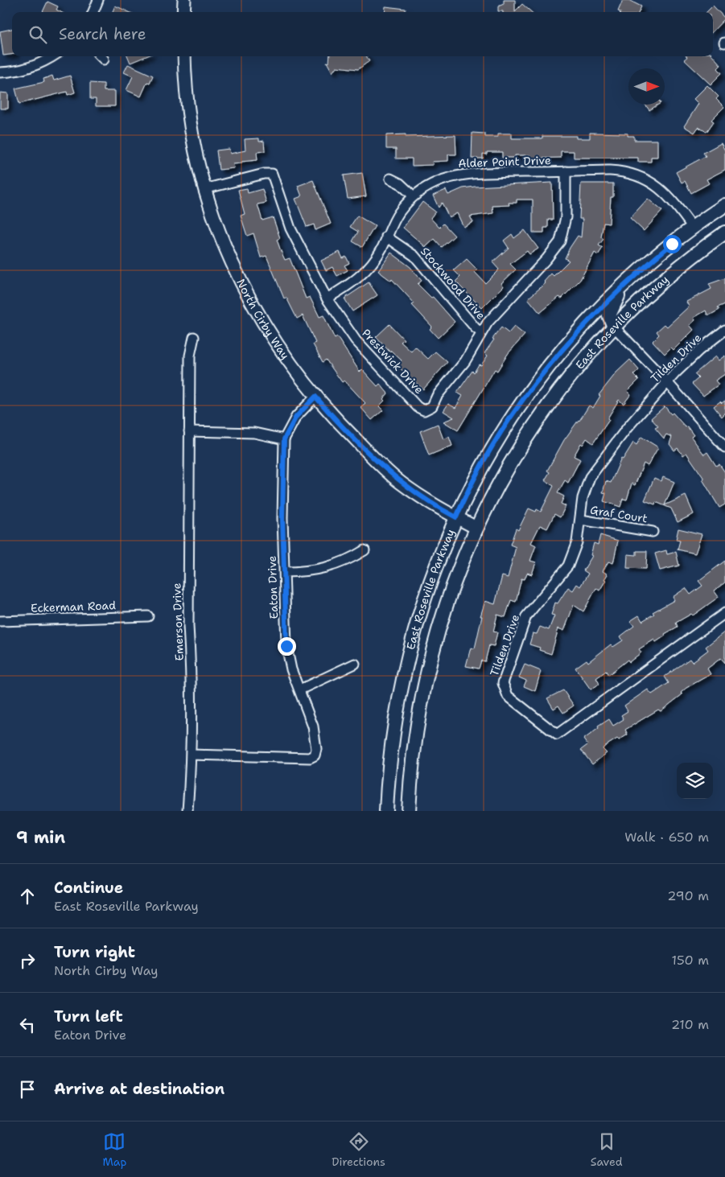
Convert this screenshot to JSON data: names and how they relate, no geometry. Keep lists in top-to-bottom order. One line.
{"streets":{"main road":["East Roseville Parkway"],"street":["Alder Point Drive","Stockwood Drive","North Cirby Way","Tilden Drive","Prestwick Drive","Graf Court","Eaton Drive","Eckerman Road","Emerson Drive"]},"crossings":[["Alder Point Drive","Stockwood Drive"],["Alder Point Drive","East Roseville Parkway"],["Alder Point Drive","Prestwick Drive"],["Stockwood Drive","Prestwick Drive"],["North Cirby Way","East Roseville Parkway"],["North Cirby Way","Prestwick Drive"],["North Cirby Way","Eaton Drive"],["Tilden Drive","Graf Court"],["Eaton Drive","Emerson Drive"]],"north":"right","page":{"search":"Search here","heading":["9 min","Walk · 650 m"],"list":[["Continue","East Roseville Parkway","290 m"],["Turn right","North Cirby Way","150 m"],["Turn left","Eaton Drive","210 m"],"Arrive at destination"],"nav":["Map","Directions","Saved"]}}
